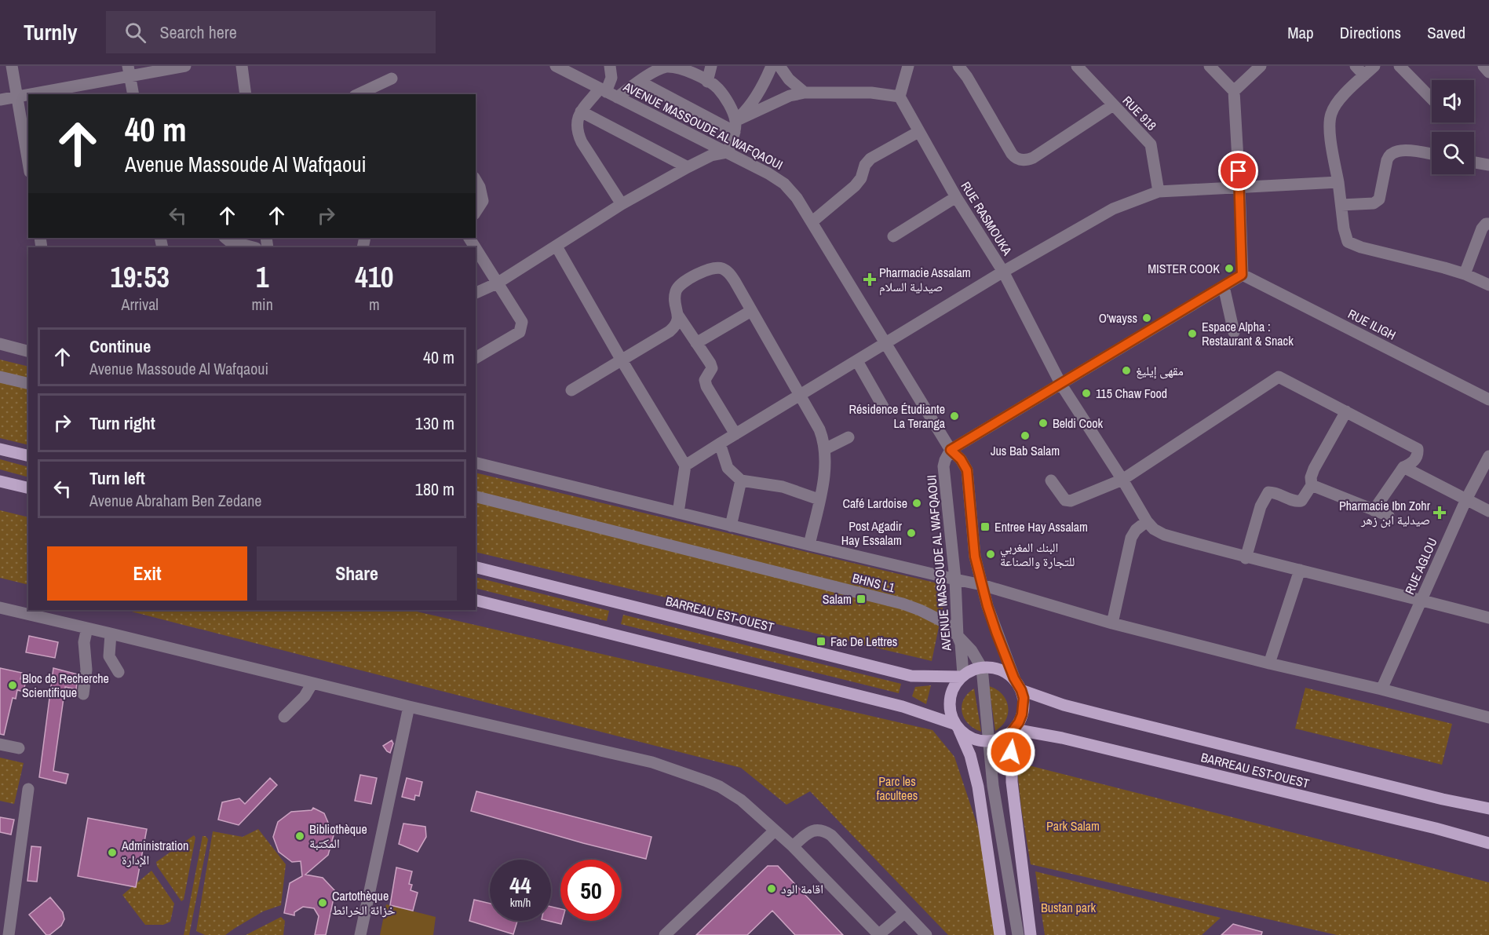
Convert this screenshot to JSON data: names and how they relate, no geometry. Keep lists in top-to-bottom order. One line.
{"streets":{"main road":["BARREAU EST-OUEST"],"street":["RUE 918","AVENUE MASSOUDE AL WAFQAOUI","RUE RASMOUKA","RUE ILIGH","RUE AGLOU","BHNS L1"]},"crossings":[["AVENUE MASSOUDE AL WAFQAOUI","BHNS L1"],["AVENUE MASSOUDE AL WAFQAOUI","BARREAU EST-OUEST"]],"parks":["Parc les facultees","Park Salam","Bustan park"],"places":{"other":["MISTER COOK","O'wayss","Espace Alpha : Restaurant & Snack","مقهى إيليغ","115 Chaw Food","Résidence Étudiante La Teranga","Beldi Cook","Jus Bab Salam","Café Lardoise","Post Agadir Hay Essalam","البنك المغربي للتجارة والصناعة","Bloc de Recherche Scientifique","Bibliothèque المكتبة","Administration الإدارة","اقامة الود","Cartothèque خزائة الخرائط"],"health":["Pharmacie Assalam صيدلية السلام","Pharmacie Ibn Zohr صيدلية ابن زهر"],"transit":["Entree Hay Assalam","Salam","Fac De Lettres"]},"page":{"header":"Turnly","search":"Search here","nav":["Map","Directions","Saved"],"turn":["40 m","Avenue Massoude Al Wafqaoui"],"eta":["19:53","Arrival","1","min","410","m"],"list":[{"name":"Continue","note":"Avenue Massoude Al Wafqaoui","value":"40 m"},{"name":"Turn right","value":"130 m"},{"name":"Turn left","note":"Avenue Abraham Ben Zedane","value":"180 m"}],"buttons":["Exit","Share"],"speed":"44 km/h","limit":"50"}}
